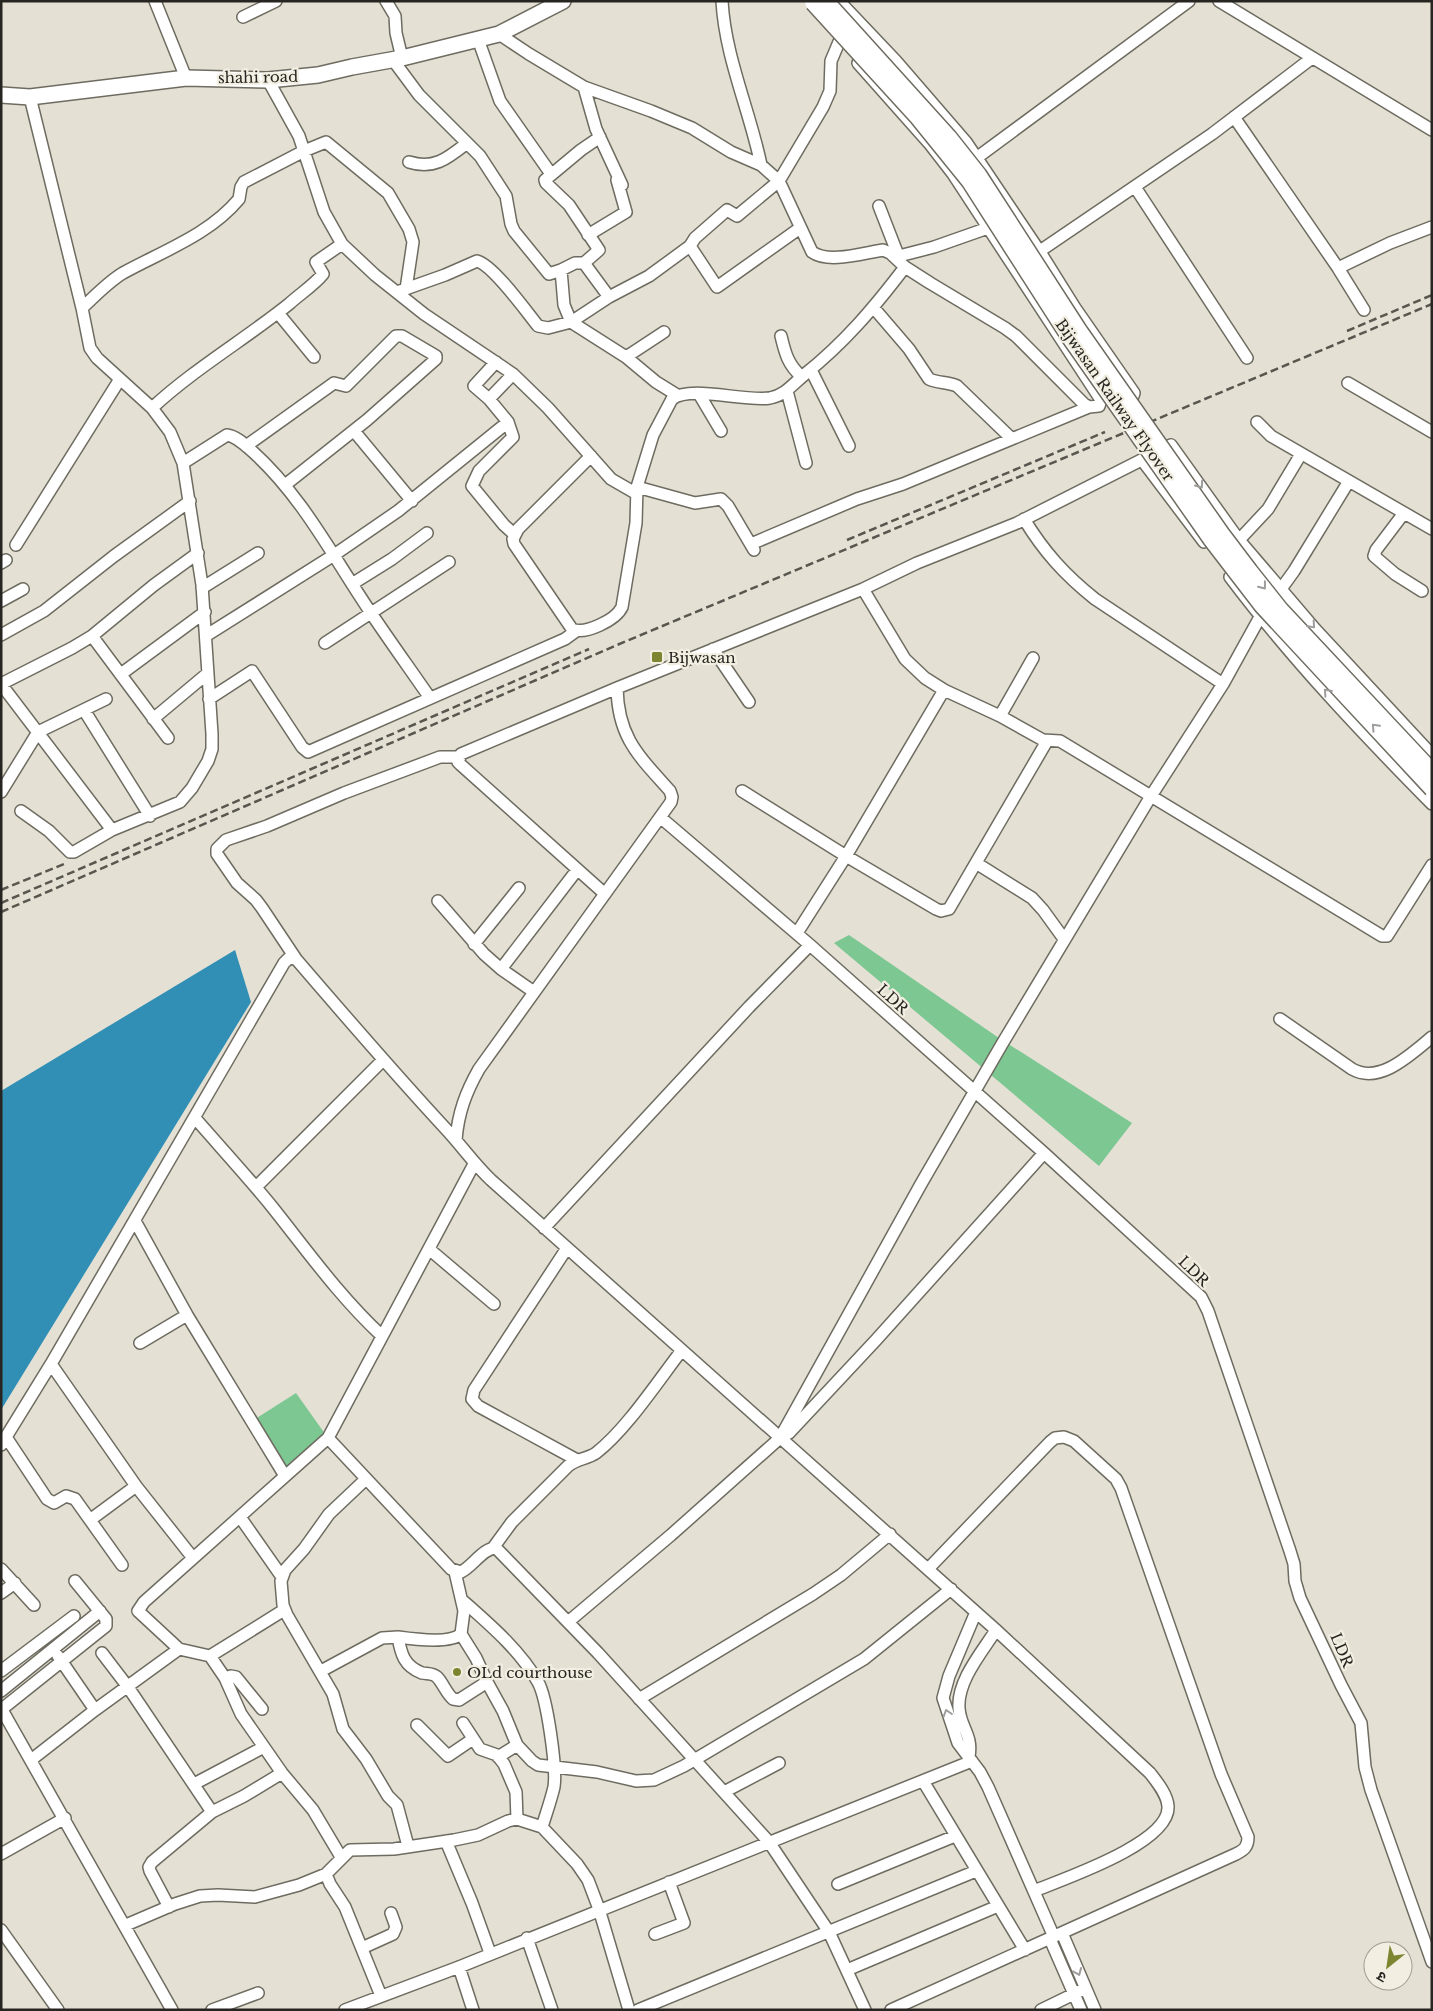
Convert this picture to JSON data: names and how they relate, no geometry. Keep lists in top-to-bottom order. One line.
{"streets":{"main road":["shahi road","Bijwasan Railway Flyover"],"street":["LDR"]},"places":{"transit":["Bijwasan"],"other":["OLd courthouse"]},"north":"bottom left"}
